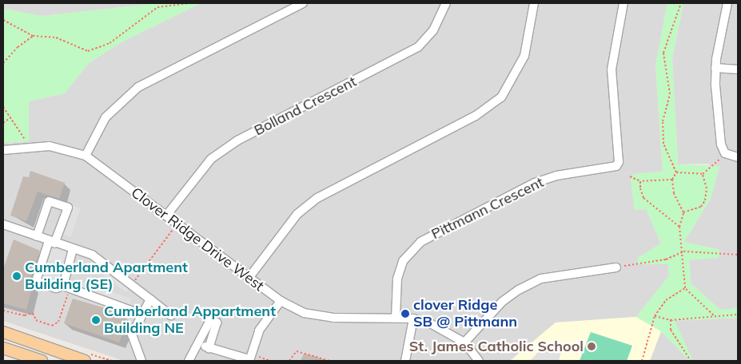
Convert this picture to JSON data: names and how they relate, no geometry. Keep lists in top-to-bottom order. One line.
{"streets":{"street":["Bolland Crescent","Pittmann Crescent","Clover Ridge Drive West"]},"crossings":[["Bolland Crescent","Clover Ridge Drive West"],["Pittmann Crescent","Clover Ridge Drive West"]],"places":["Cumberland Apartment Building (SE)","clover Ridge SB @ Pittmann","Cumberland Appartment Building NE","St. James Catholic School"]}
